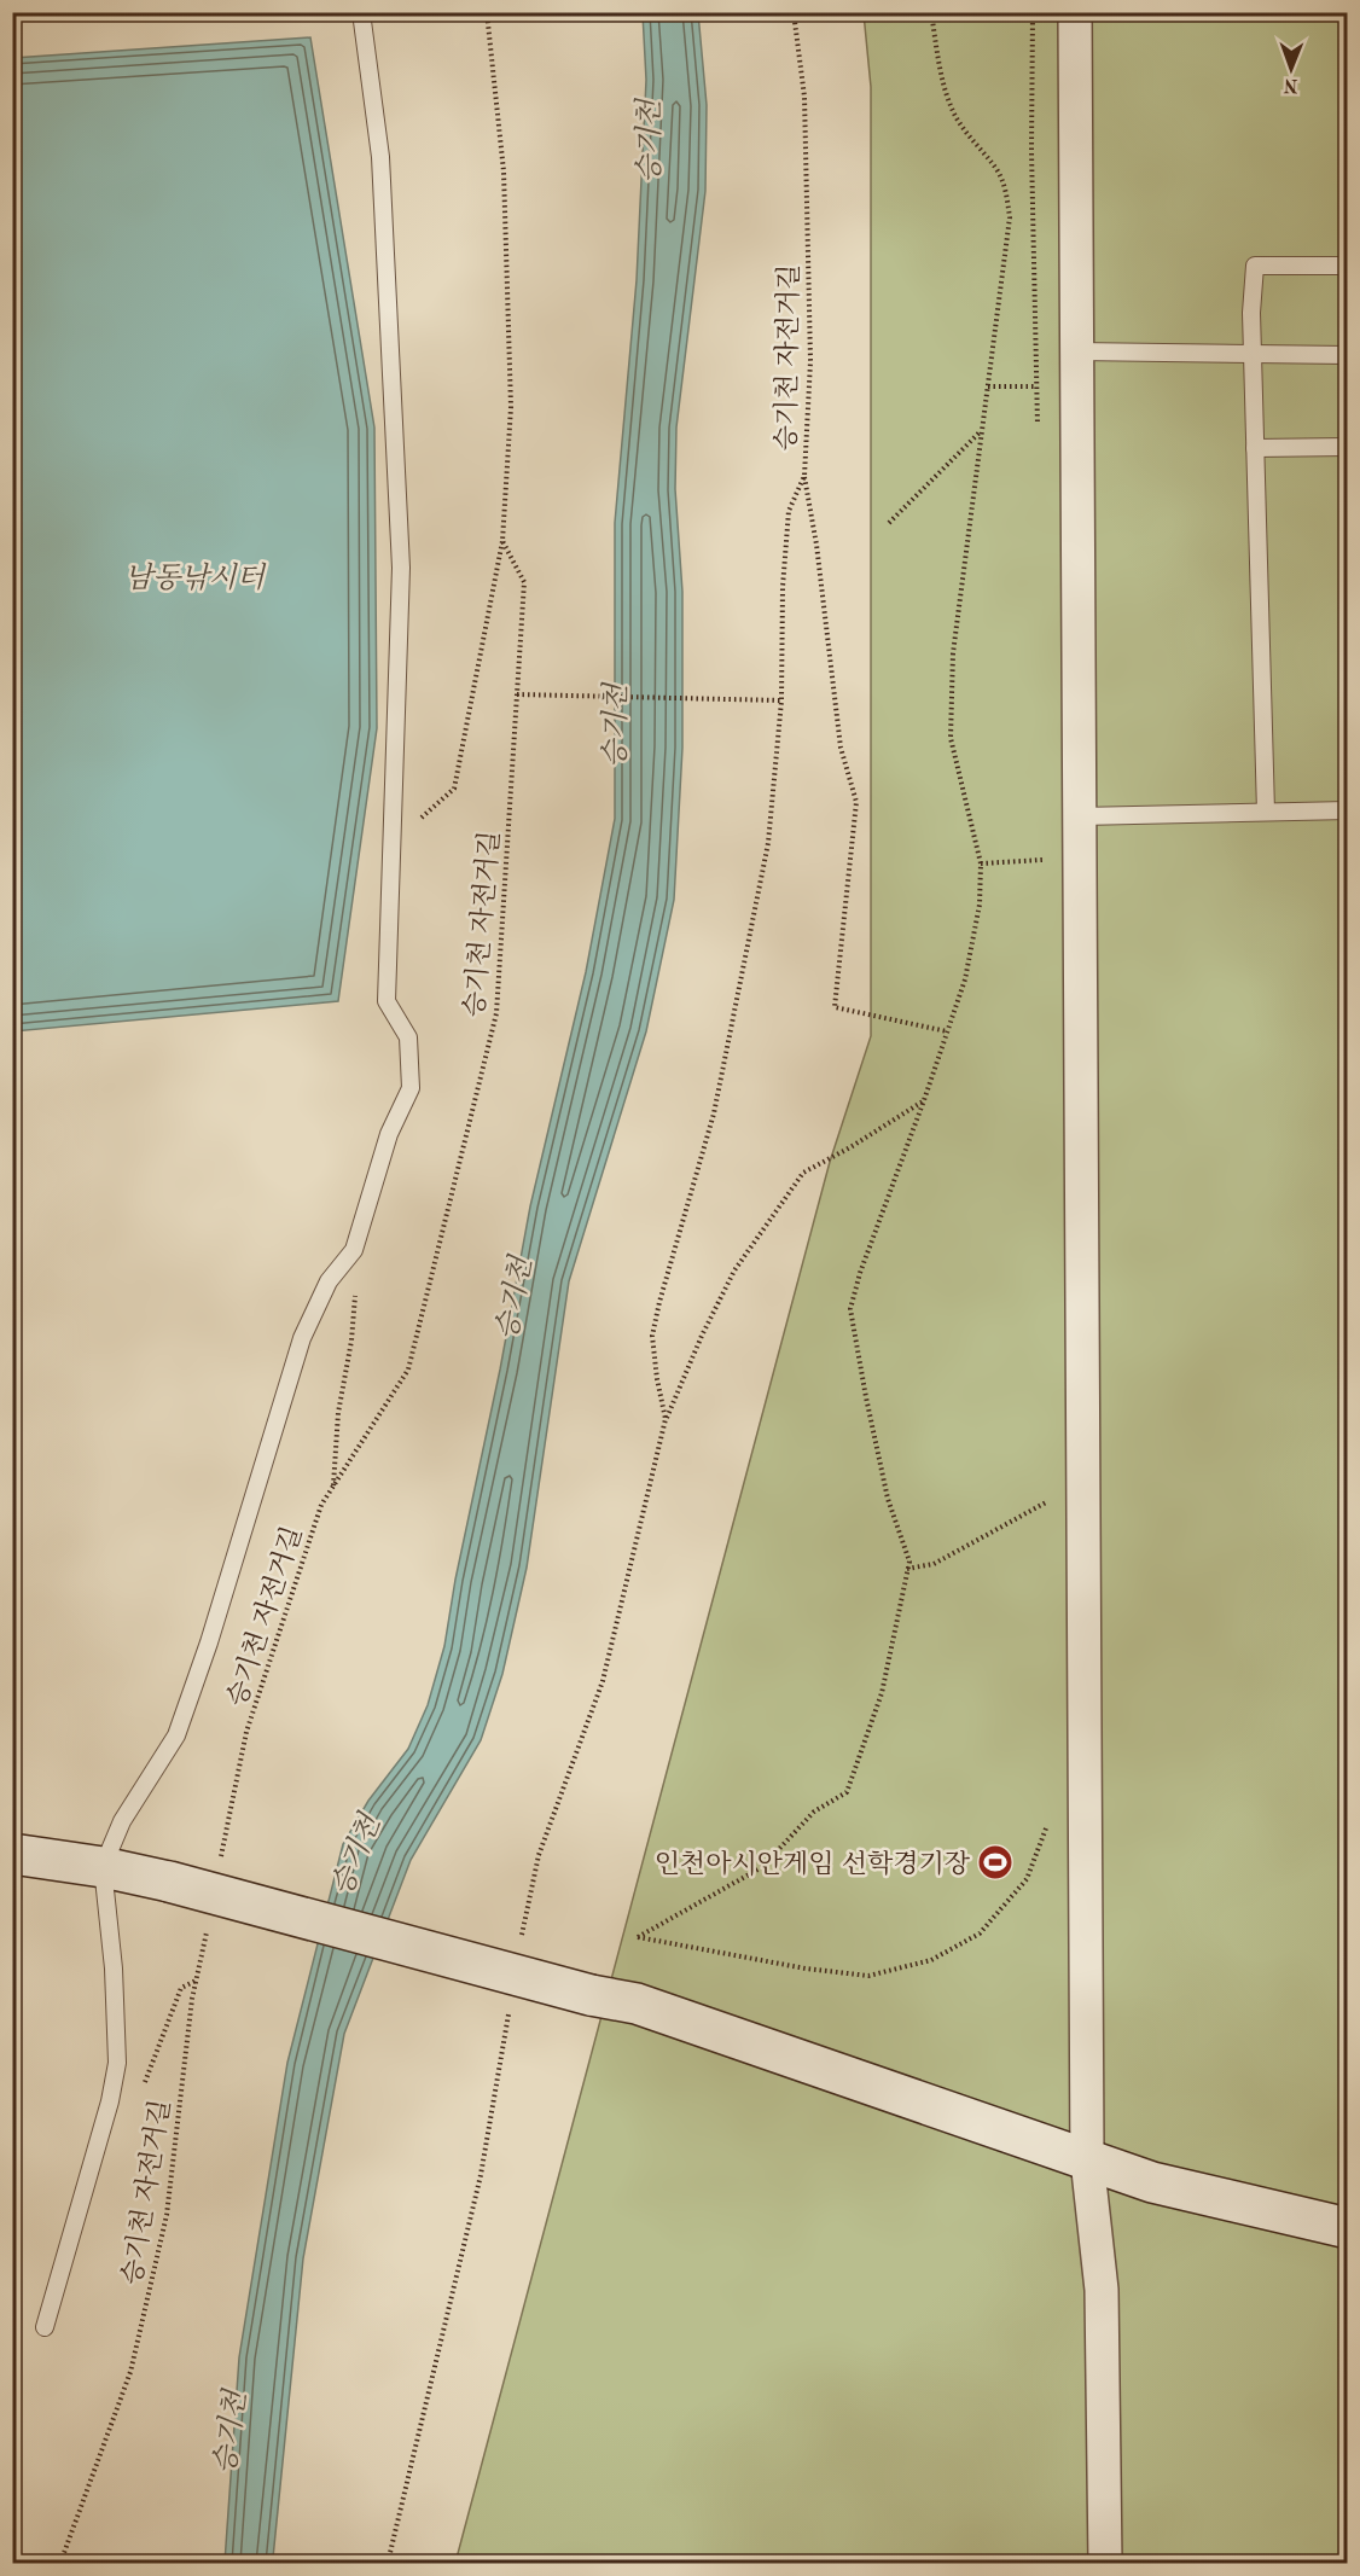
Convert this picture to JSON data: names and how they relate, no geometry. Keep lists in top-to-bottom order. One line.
{"streets":{"path":["승기천 자전거길"]},"water":["승기천","남동낚시터"],"places":{"sports":["인천아시안게임 선학경기장"]},"north":"bottom"}
